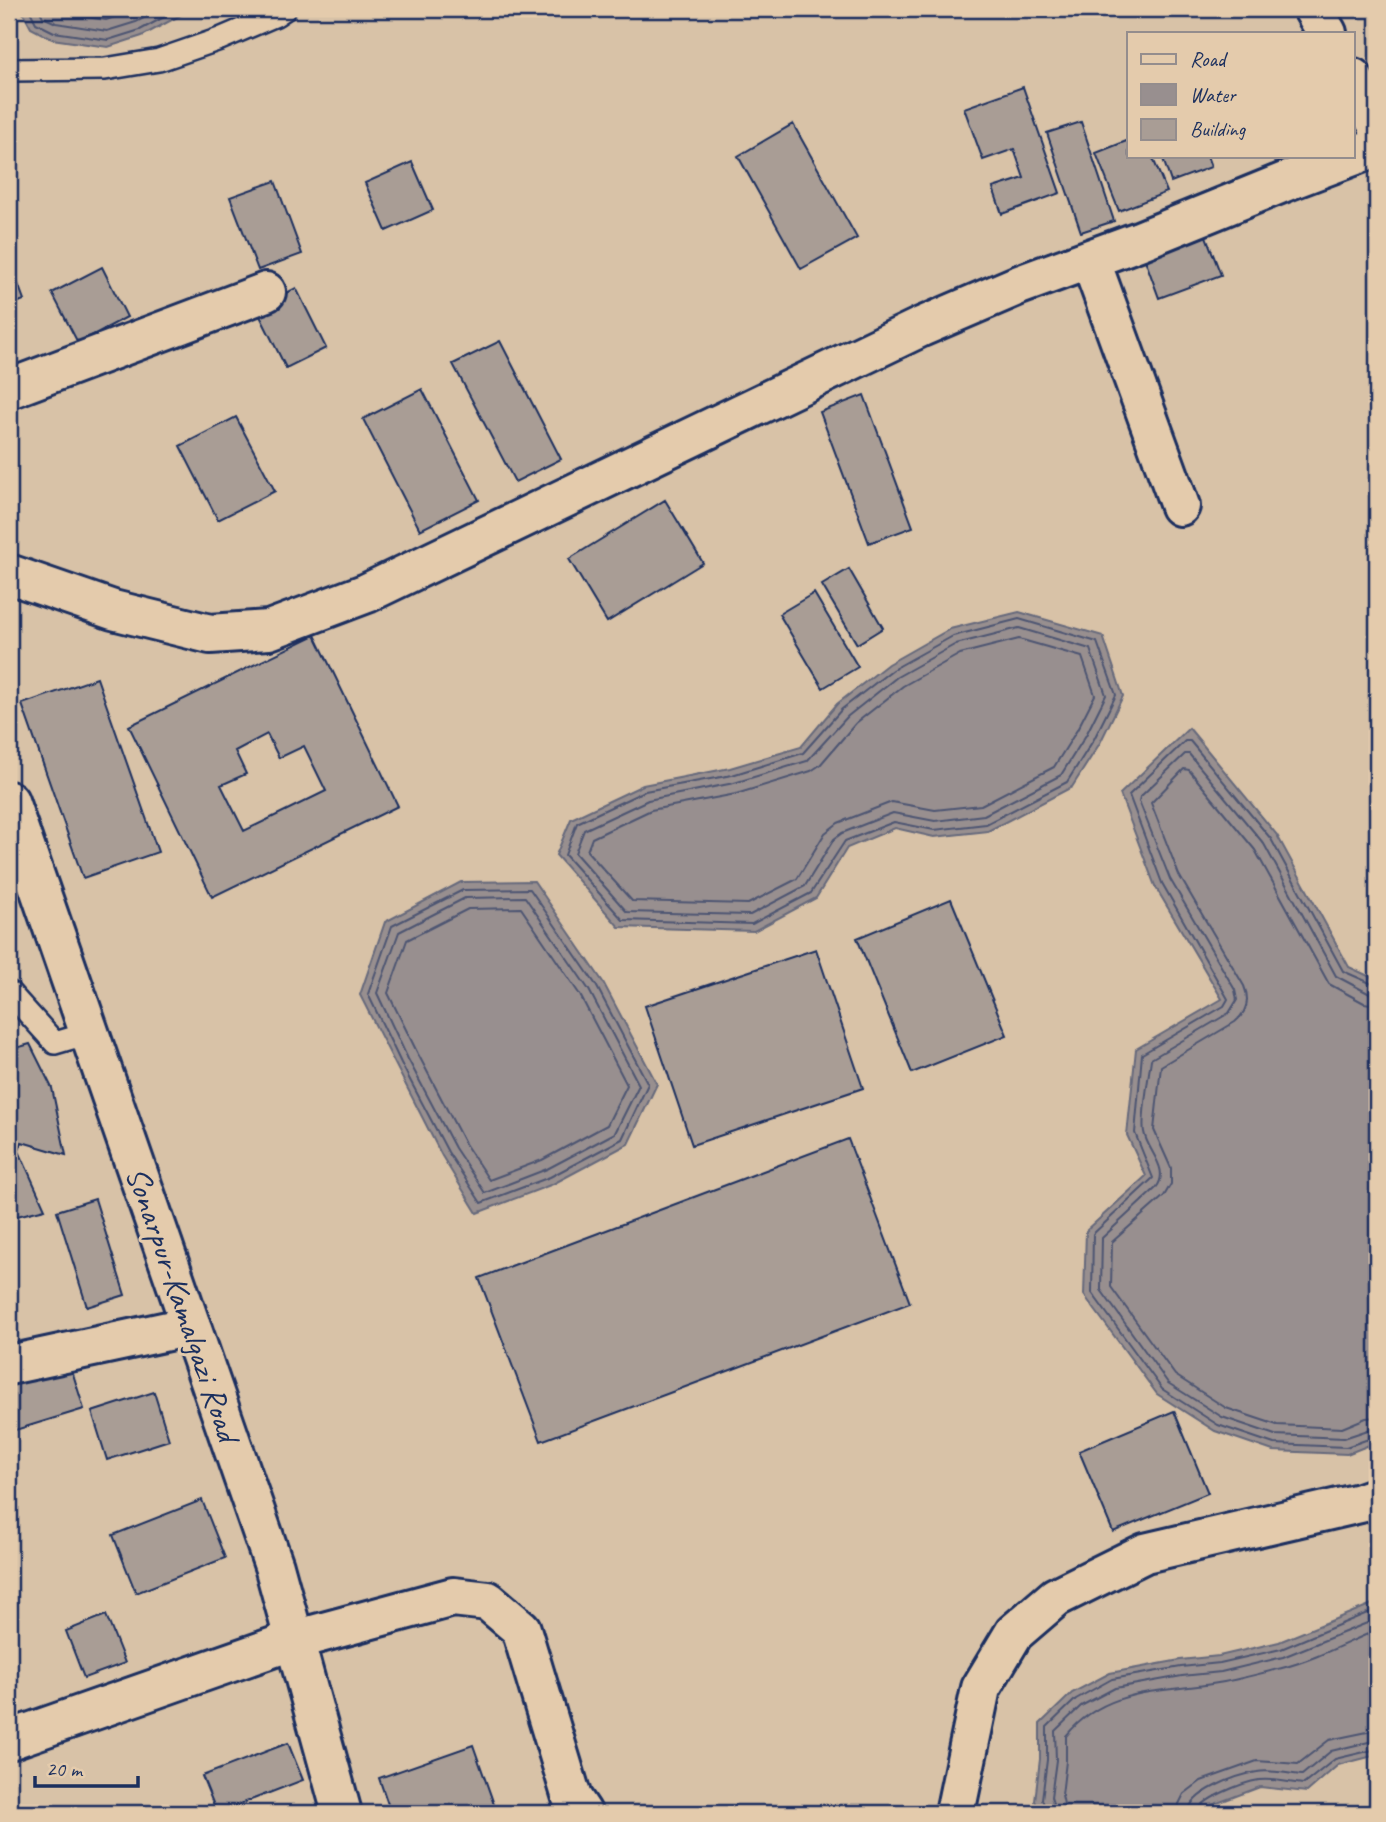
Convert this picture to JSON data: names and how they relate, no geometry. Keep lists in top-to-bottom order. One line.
{"streets":{"street":["Sonarpur-Kamalgazi Road"]},"legend":["Road","Water","Building"],"scale_bar":"20 m"}
